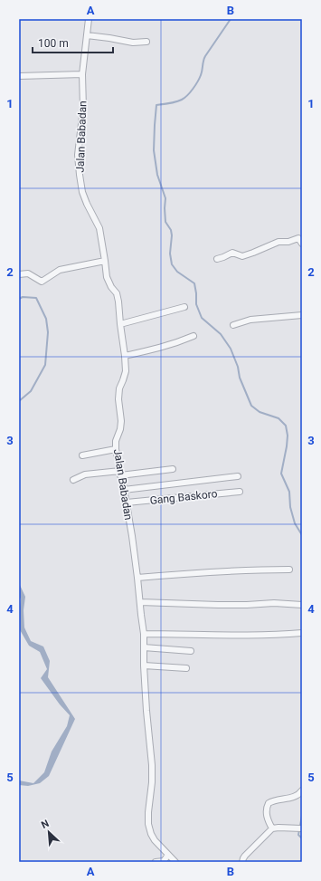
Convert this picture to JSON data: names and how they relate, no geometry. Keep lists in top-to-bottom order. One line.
{"streets":{"street":["Jalan Babadan","Gang Baskoro"]},"crossings":[["Jalan Babadan","Gang Baskoro"]],"scale_bar":"100 m","north":"top left","grid":{"columns":["A","B"],"rows":["1","2","3","4","5"]}}
